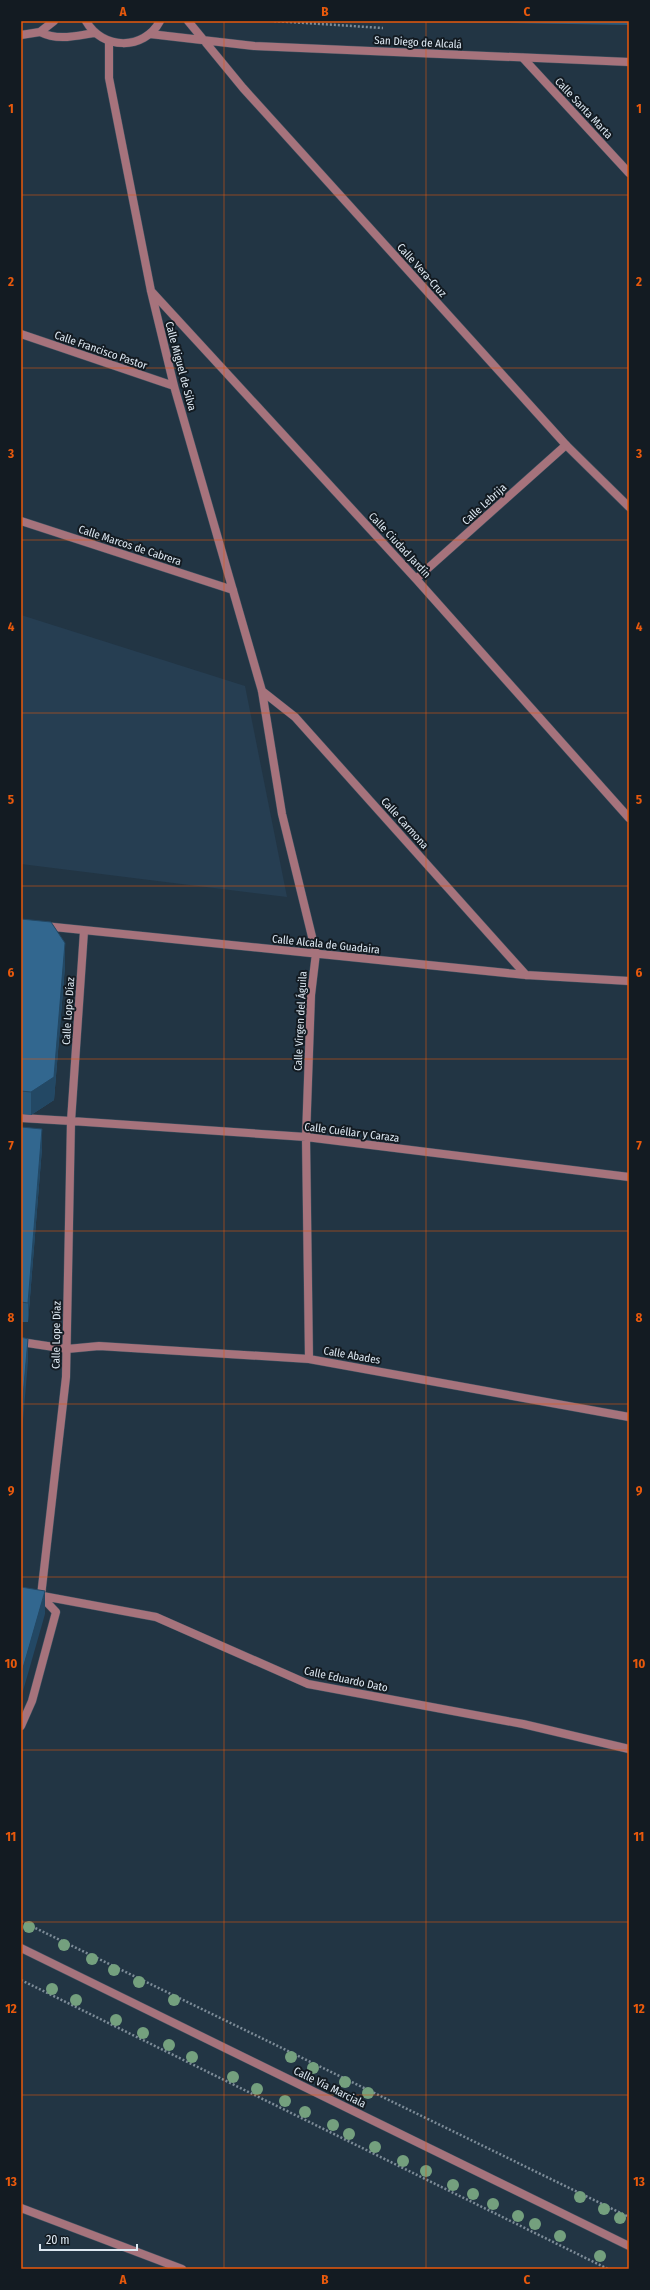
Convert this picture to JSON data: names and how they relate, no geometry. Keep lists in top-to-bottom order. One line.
{"streets":{"street":["San Diego de Alcalá","Calle Santa Marta","Calle Vera-Cruz","Calle Francisco Pastor","Calle Miguel de Silva","Calle Lebrija","Calle Marcos de Cabrera","Calle Ciudad Jardín","Calle Carmona","Calle Alcala de Guadaira","Calle Lope Díaz","Calle Virgen del Águila","Calle Cuéllar y Caraza","Calle Abades","Calle Eduardo Dato","Calle Vía Marciala"]},"crossings":[["San Diego de Alcalá","Calle Santa Marta"],["San Diego de Alcalá","Calle Vera-Cruz"],["Calle Vera-Cruz","Calle Lebrija"],["Calle Francisco Pastor","Calle Miguel de Silva"],["Calle Miguel de Silva","Calle Marcos de Cabrera"],["Calle Miguel de Silva","Calle Ciudad Jardín"],["Calle Miguel de Silva","Calle Carmona"],["Calle Miguel de Silva","Calle Virgen del Águila"],["Calle Lebrija","Calle Ciudad Jardín"],["Calle Carmona","Calle Alcala de Guadaira"],["Calle Carmona","Calle Virgen del Águila"],["Calle Alcala de Guadaira","Calle Lope Díaz"],["Calle Alcala de Guadaira","Calle Virgen del Águila"],["Calle Lope Díaz","Calle Cuéllar y Caraza"],["Calle Lope Díaz","Calle Abades"],["Calle Lope Díaz","Calle Eduardo Dato"],["Calle Virgen del Águila","Calle Cuéllar y Caraza"],["Calle Virgen del Águila","Calle Abades"]],"scale_bar":"20 m","grid":{"columns":["A","B","C"],"rows":["1","2","3","4","5","6","7","8","9","10","11","12","13"]}}
